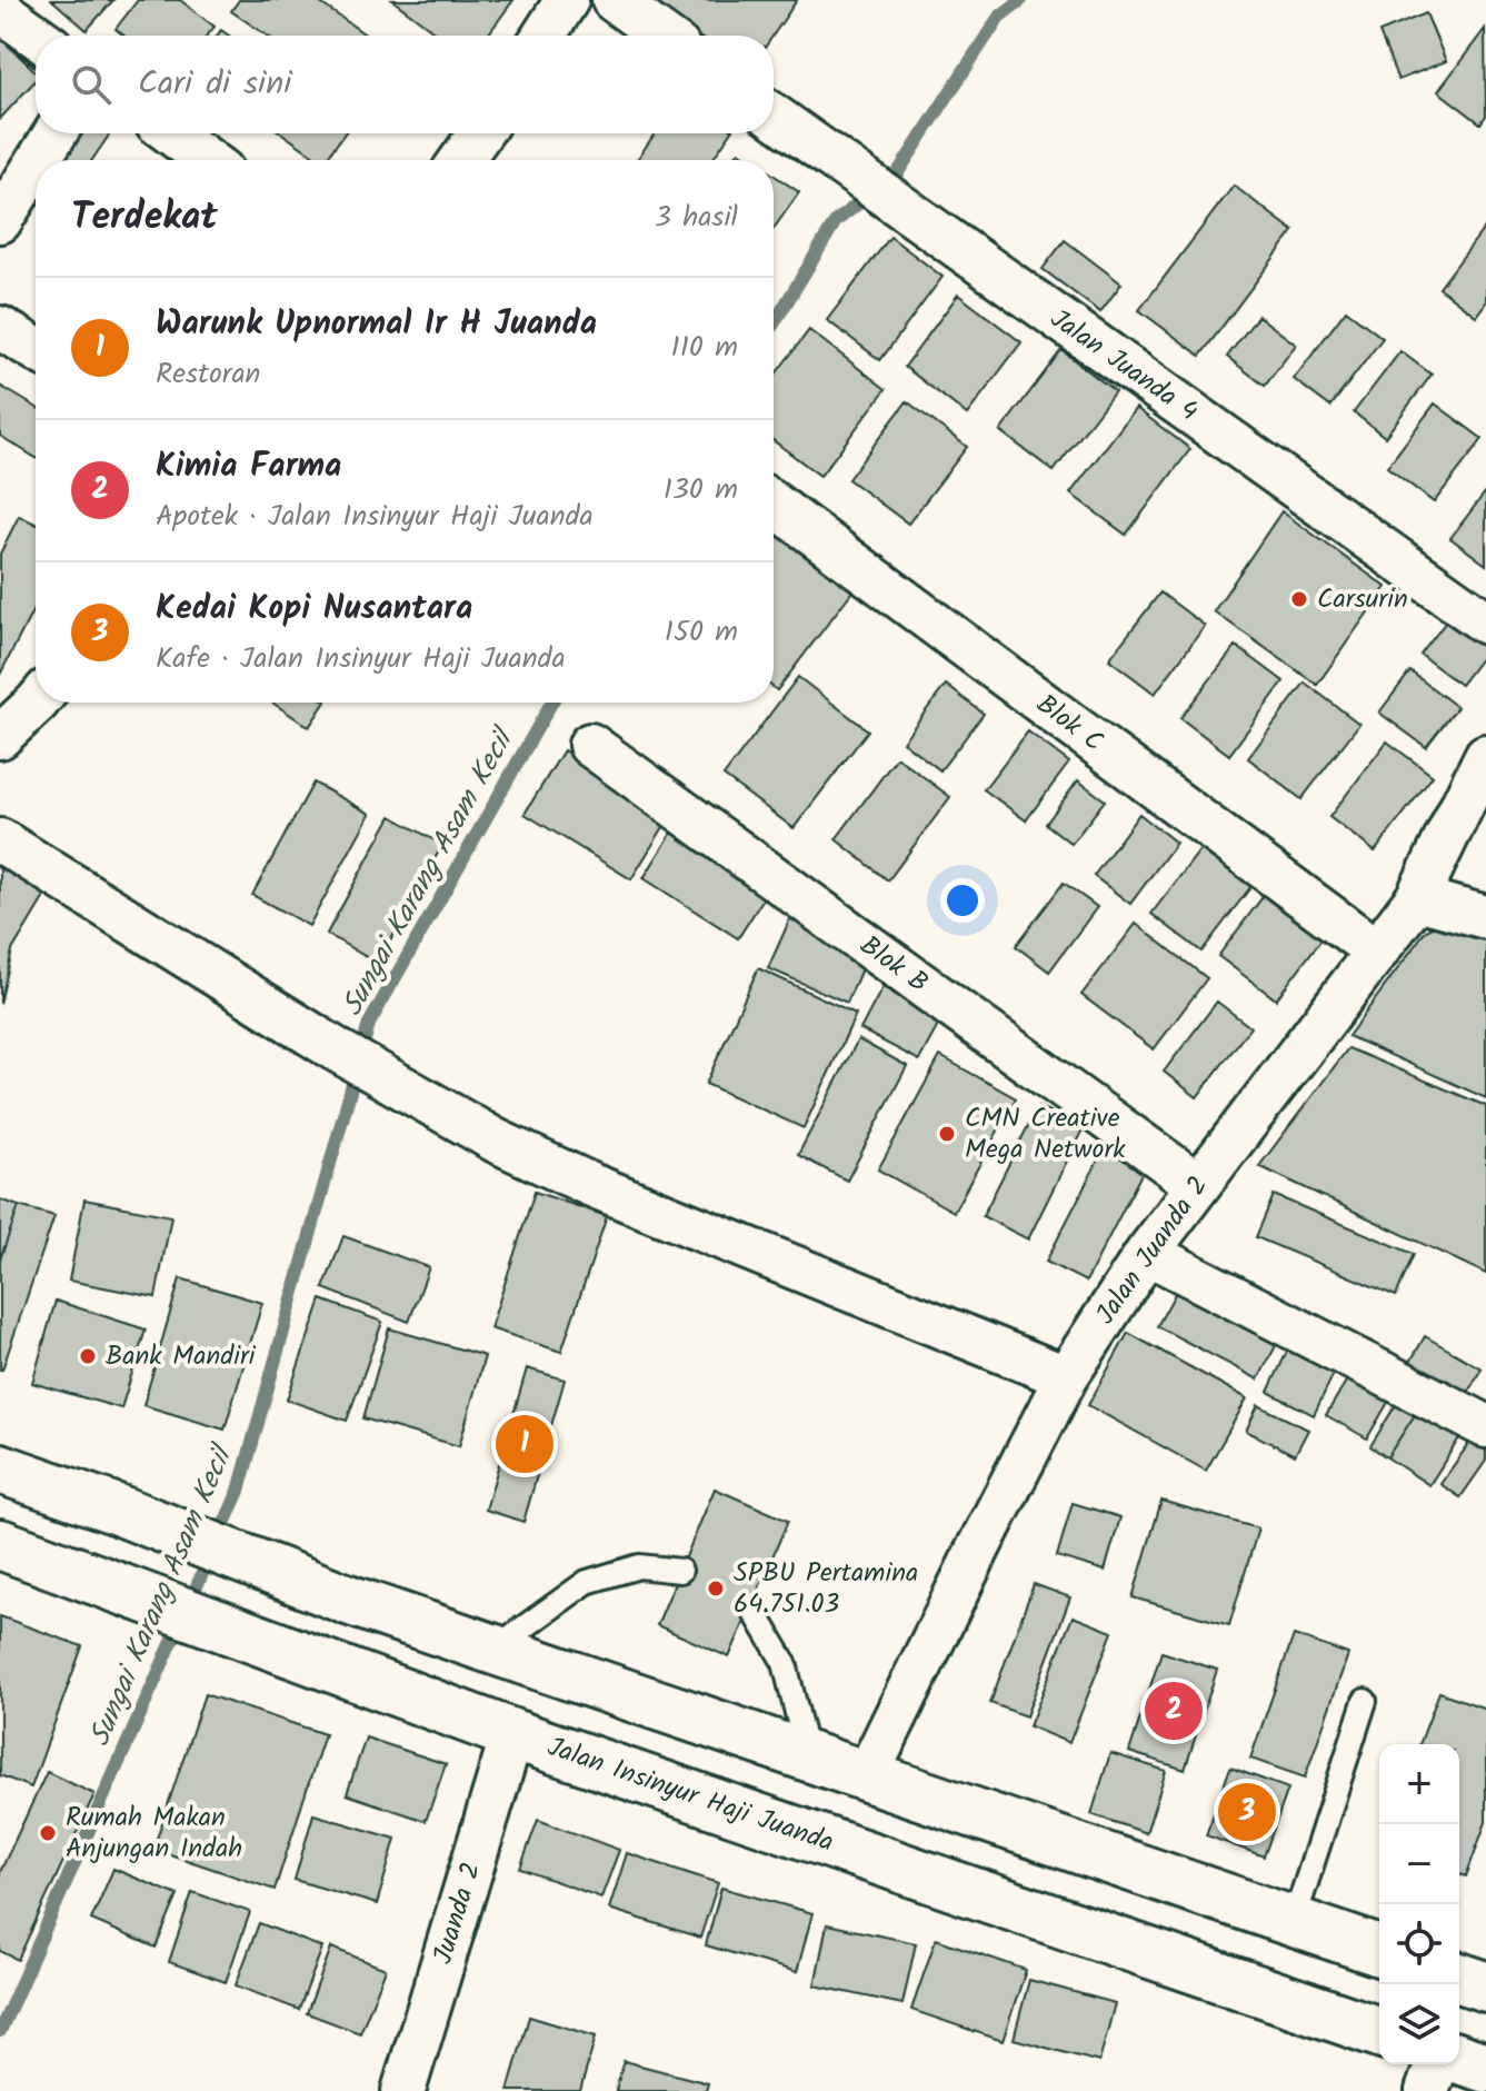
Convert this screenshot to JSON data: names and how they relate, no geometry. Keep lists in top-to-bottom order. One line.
{"streets":{"highway":["Jalan Insinyur Haji Juanda"],"street":["Jalan Juanda 4","Blok C","Blok B","Jalan Juanda 2","Juanda 2"]},"crossings":[["Blok C","Jalan Juanda 2"],["Blok B","Jalan Juanda 2"],["Jalan Insinyur Haji Juanda","Juanda 2"]],"water":["Sungai Karang Asam Kecil"],"places":["Carsurin","CMN Creative Mega Network","Bank Mandiri","SPBU Pertamina 64.751.03","Rumah Makan Anjungan Indah"],"page":{"search":"Cari di sini","heading":["Terdekat","3 hasil"],"list":[{"mark":"1","name":"Warunk Upnormal Ir H Juanda","note":"Restoran","value":"110 m"},{"mark":"2","name":"Kimia Farma","note":"Apotek · Jalan Insinyur Haji Juanda","value":"130 m"},{"mark":"3","name":"Kedai Kopi Nusantara","note":"Kafe · Jalan Insinyur Haji Juanda","value":"150 m"}],"pins":["1","2","3"],"map_buttons":["+","−"]}}
